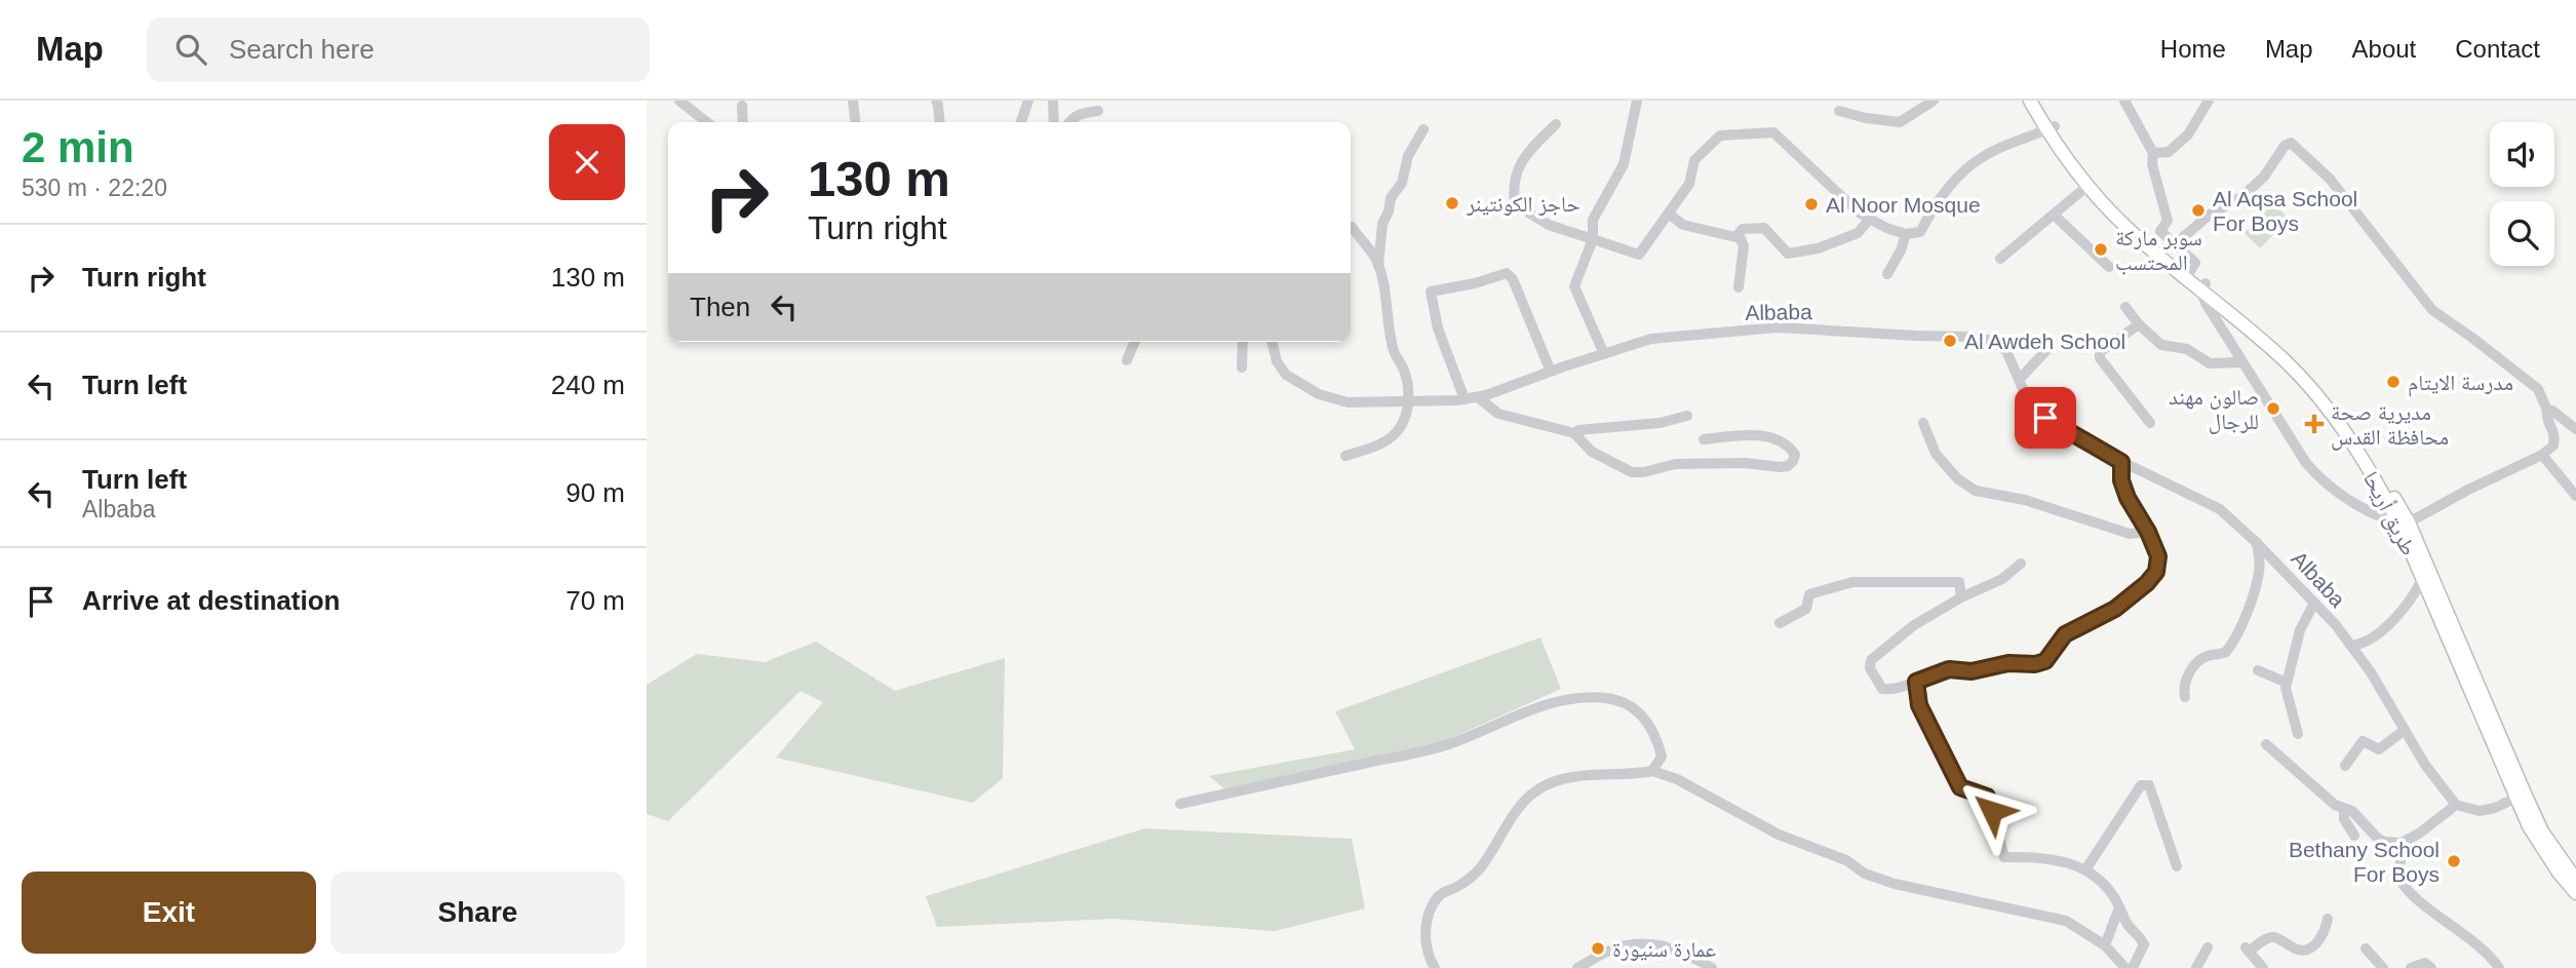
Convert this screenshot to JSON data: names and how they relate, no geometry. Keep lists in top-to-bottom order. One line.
{"streets":{"main road":["طريق أريحا"],"street":["Albaba"]},"places":{"other":["حاجز الكونتينر","Al Noor Mosque","Al Aqsa School For Boys","سوبر ماركة المحتسب","Al Awdeh School","مدرسة الايتام","صالون مهند للرجال","Bethany School For Boys","عمارة سنيورة"],"health":["مديرية صحة محافظة القدس"]},"page":{"header":"Map","search":"Search here","nav":["Home","Map","About","Contact"],"heading":["2 min","530 m · 22:20"],"turn":["130 m","Turn right"],"list":[{"name":"Turn right","value":"130 m"},{"name":"Turn left","value":"240 m"},{"name":"Turn left","note":"Albaba","value":"90 m"},{"name":"Arrive at destination","value":"70 m"}],"then":"Then","buttons":["Exit","Share"]}}
